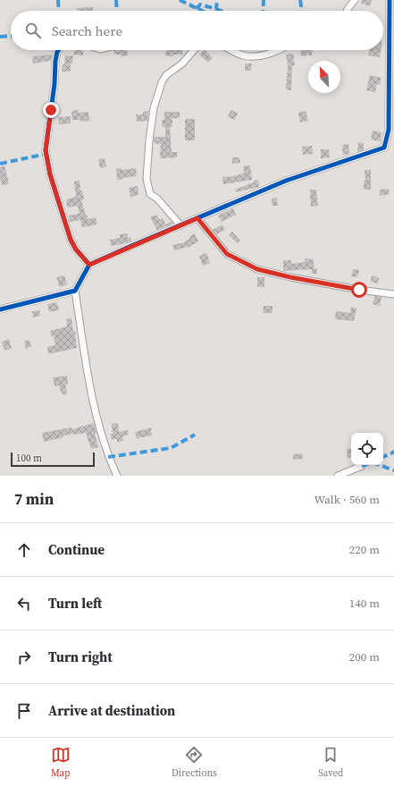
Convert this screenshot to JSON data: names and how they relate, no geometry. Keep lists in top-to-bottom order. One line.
{"scale_bar":"100 m","north":"top left","page":{"search":"Search here","scale":"100 m","heading":["7 min","Walk · 560 m"],"list":[["Continue","220 m"],["Turn left","140 m"],["Turn right","200 m"],"Arrive at destination"],"nav":["Map","Directions","Saved"]}}
